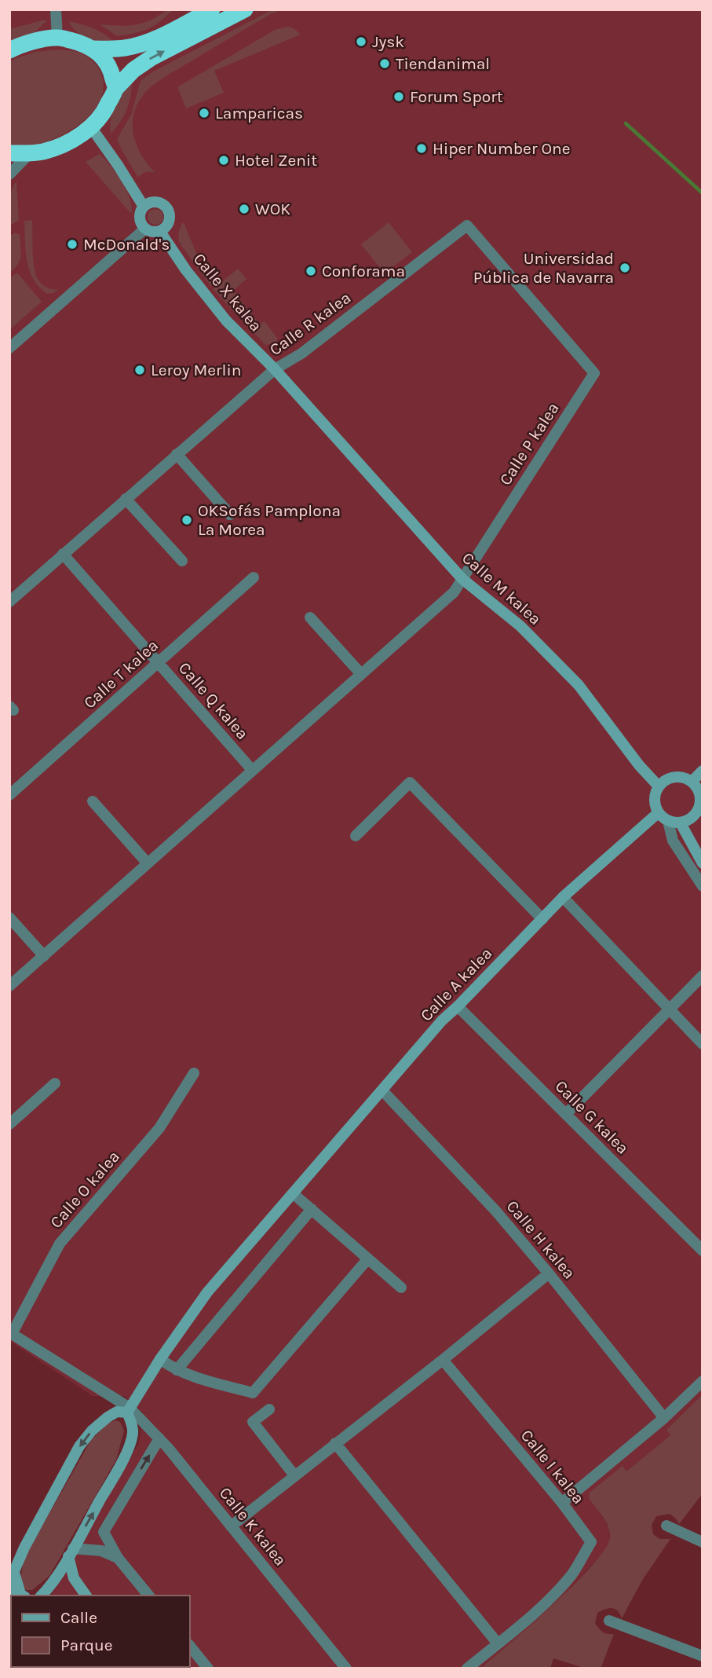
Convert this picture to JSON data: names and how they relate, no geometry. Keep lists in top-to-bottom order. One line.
{"streets":{"street":["Calle X kalea","Calle R kalea","Calle P kalea","Calle M kalea","Calle T kalea","Calle Q kalea","Calle A kalea","Calle G kalea","Calle O kalea","Calle H kalea","Calle I kalea","Calle K kalea"]},"crossings":[["Calle X kalea","Calle R kalea"],["Calle X kalea","Calle M kalea"],["Calle R kalea","Calle P kalea"],["Calle R kalea","Calle M kalea"],["Calle R kalea","Calle Q kalea"],["Calle P kalea","Calle M kalea"],["Calle P kalea","Calle Q kalea"],["Calle M kalea","Calle A kalea"],["Calle T kalea","Calle Q kalea"],["Calle A kalea","Calle G kalea"],["Calle A kalea","Calle O kalea"],["Calle A kalea","Calle H kalea"],["Calle A kalea","Calle K kalea"],["Calle O kalea","Calle K kalea"]],"places":["Jysk","Tiendanimal","Forum Sport","Lamparicas","Hiper Number One","Hotel Zenit","WOK","McDonald's","Universidad Pública de Navarra","Conforama","Leroy Merlin","OKSofás Pamplona La Morea"],"legend":["Calle","Parque"]}
